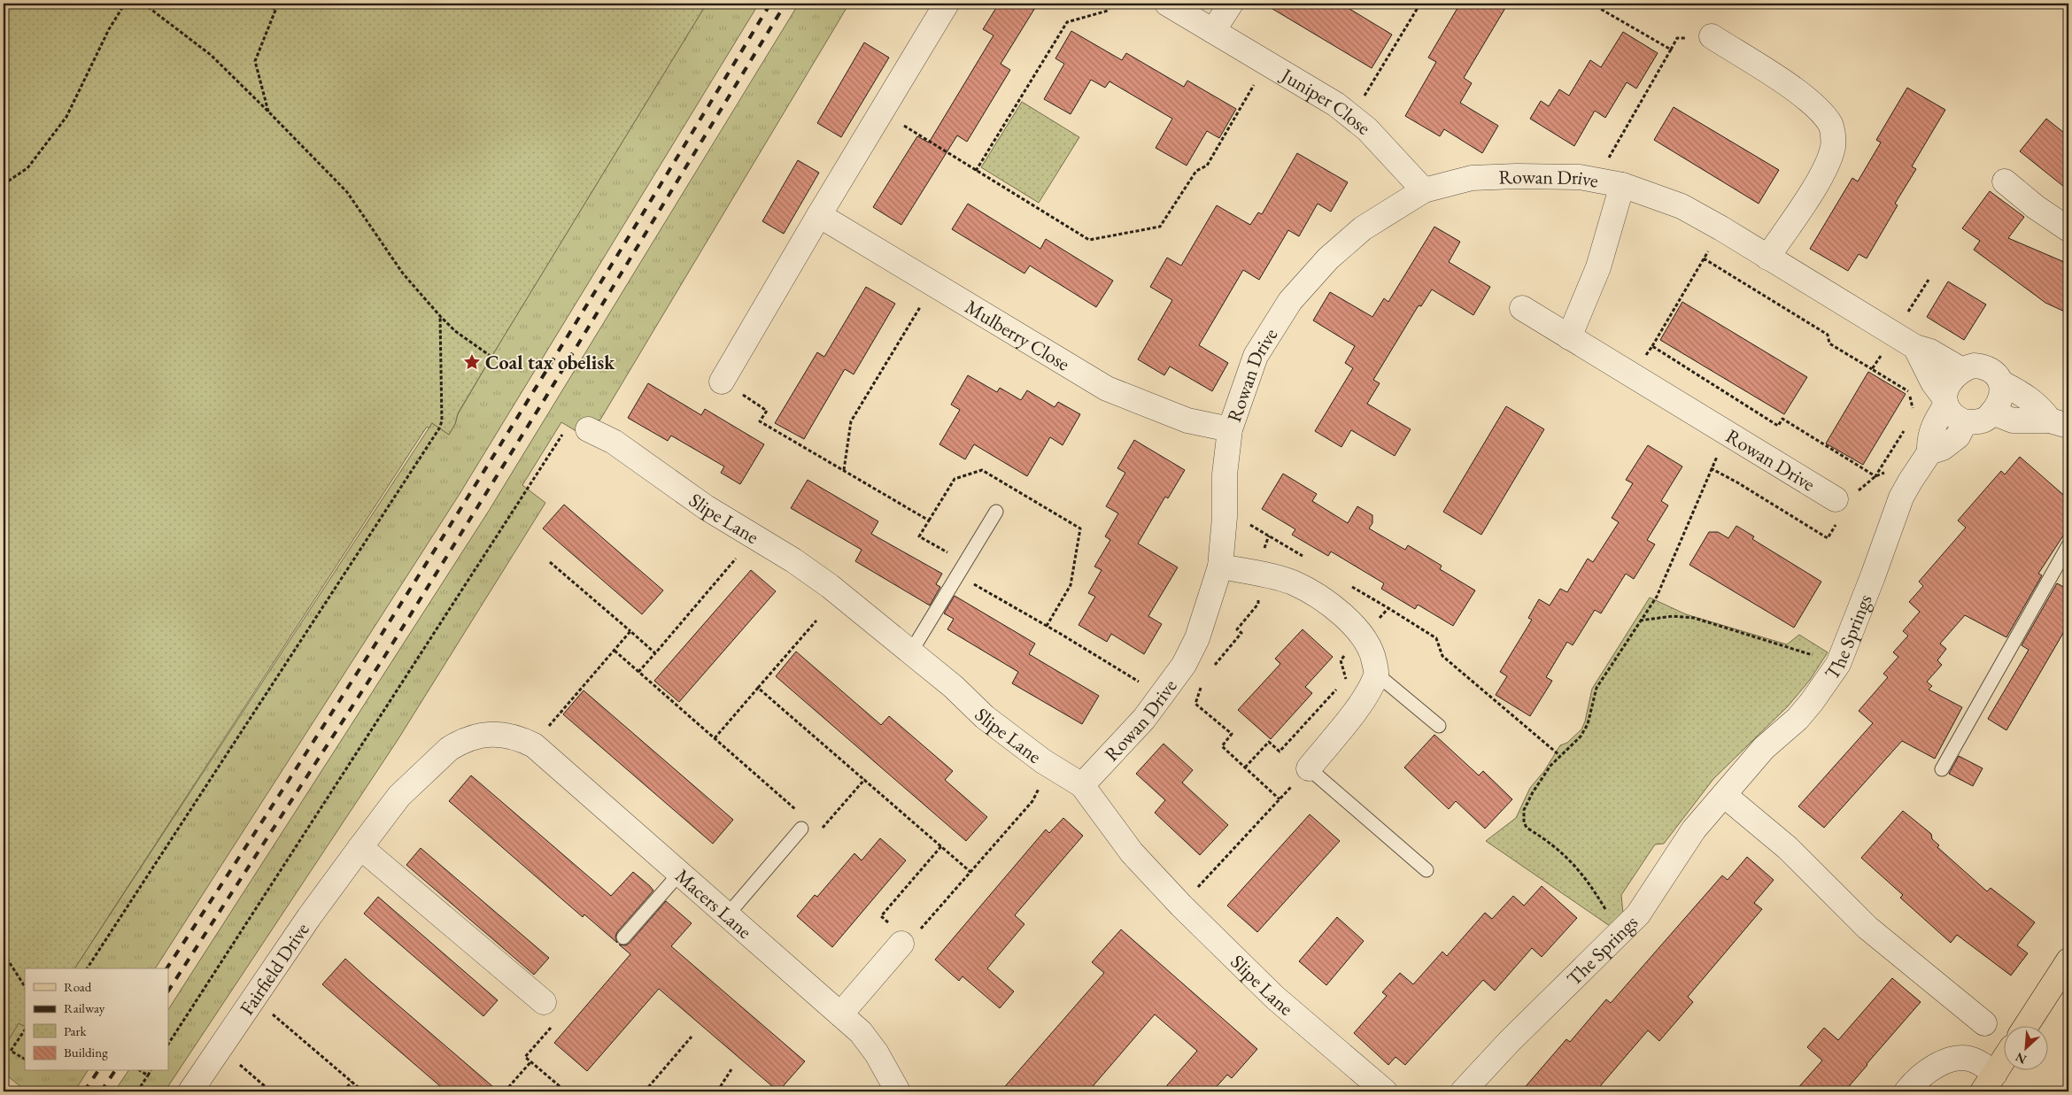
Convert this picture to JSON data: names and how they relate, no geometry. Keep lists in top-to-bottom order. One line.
{"streets":{"street":["Juniper Close","Rowan Drive","Mulberry Close","Slipe Lane","The Springs","Macers Lane","Fairfield Drive"]},"crossings":[["Juniper Close","Rowan Drive"],["Rowan Drive","Mulberry Close"],["Rowan Drive","Slipe Lane"],["Rowan Drive","The Springs"],["Macers Lane","Fairfield Drive"]],"places":{"place":["Coal tax obelisk"]},"legend":["Road","Railway","Park","Building"],"north":"bottom left"}
